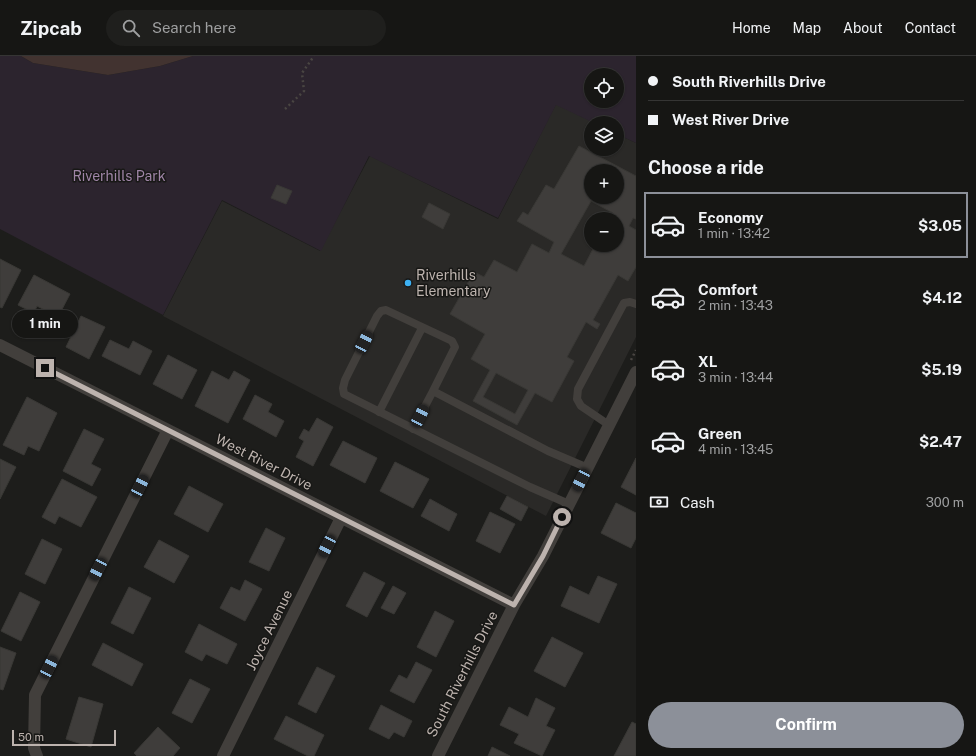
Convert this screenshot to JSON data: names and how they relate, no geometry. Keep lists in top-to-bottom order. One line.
{"streets":{"street":["West River Drive","Joyce Avenue","South Riverhills Drive"]},"crossings":[["West River Drive","Joyce Avenue"],["West River Drive","South Riverhills Drive"]],"parks":["Riverhills Park"],"places":["Riverhills Elementary"],"scale_bar":"50 m","page":{"header":"Zipcab","search":"Search here","nav":["Home","Map","About","Contact"],"banner":["South Riverhills Drive","West River Drive"],"map_buttons":["+","−"],"heading":"Choose a ride","list":[{"name":"Economy","note":"1 min · 13:42","value":"$3.05"},{"name":"Comfort","note":"2 min · 13:43","value":"$4.12"},{"name":"XL","note":"3 min · 13:44","value":"$5.19"},{"name":"Green","note":"4 min · 13:45","value":"$2.47"}],"bubble":"1 min","pay":["Cash","300 m"],"buttons":"Confirm","scale":"50 m"}}
